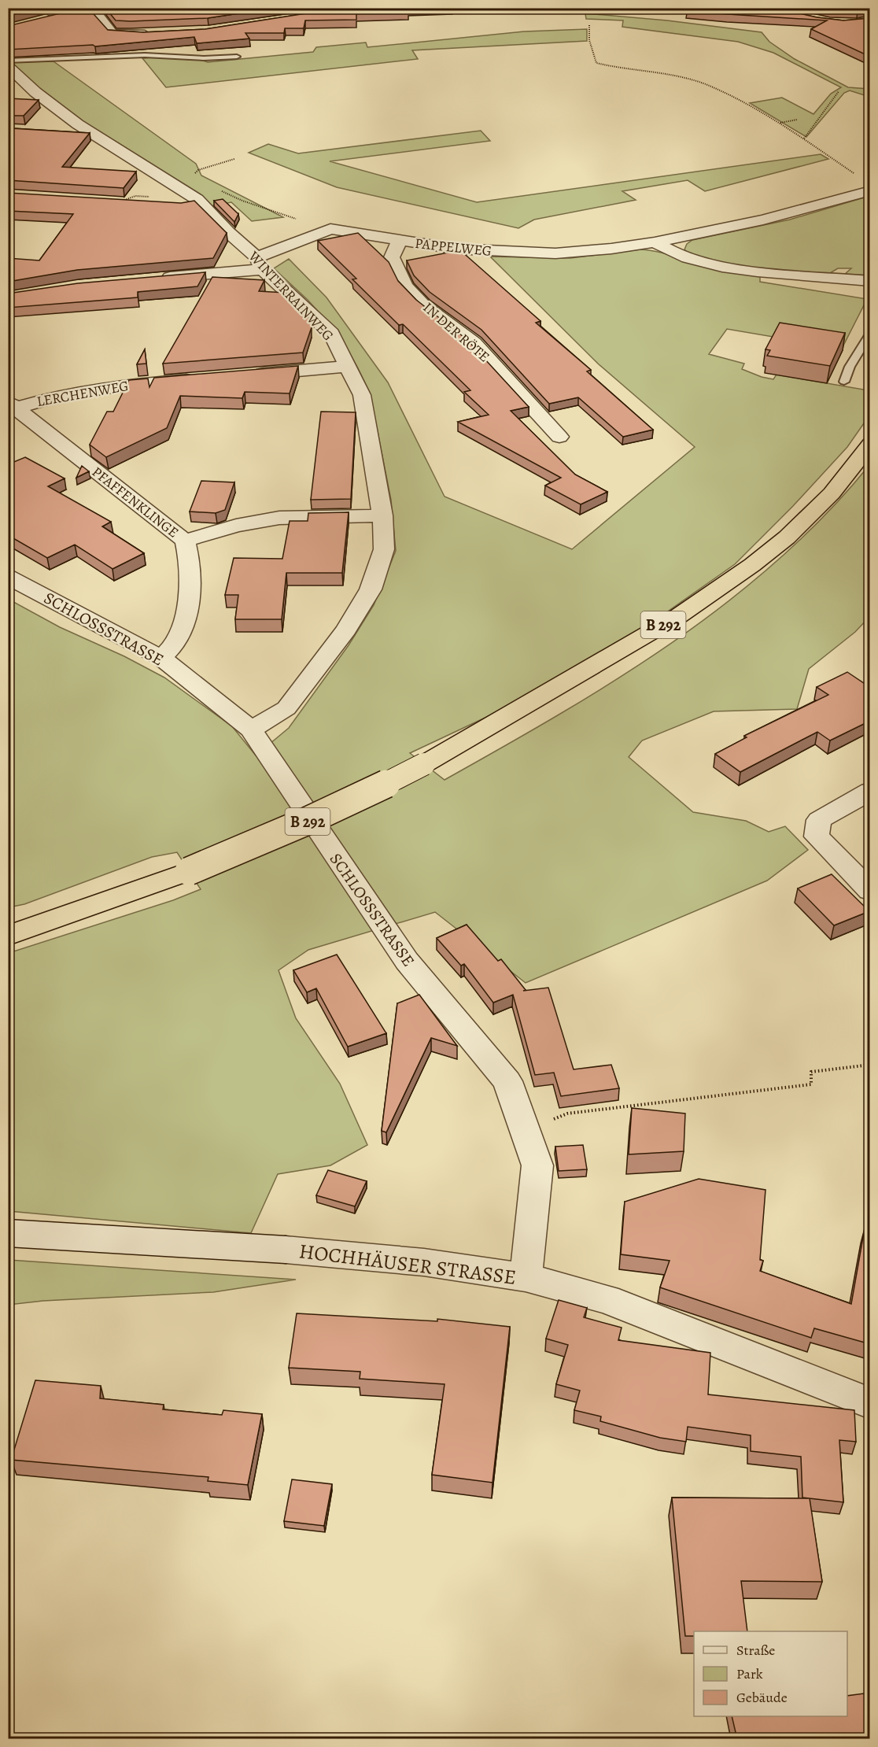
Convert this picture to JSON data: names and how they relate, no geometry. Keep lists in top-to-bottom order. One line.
{"streets":{"highway":["B 292"],"street":["PAPPELWEG","WINTERRAINWEG","IN DER RÖTE","LERCHENWEG","PFAFFENKLINGE","SCHLOSSSTRASSE","HOCHHÄUSER STRASSE"]},"crossings":[["PAPPELWEG","IN DER RÖTE"],["WINTERRAINWEG","SCHLOSSSTRASSE"],["LERCHENWEG","PFAFFENKLINGE"],["PFAFFENKLINGE","SCHLOSSSTRASSE"],["SCHLOSSSTRASSE","HOCHHÄUSER STRASSE"]],"legend":["Straße","Park","Gebäude"]}
